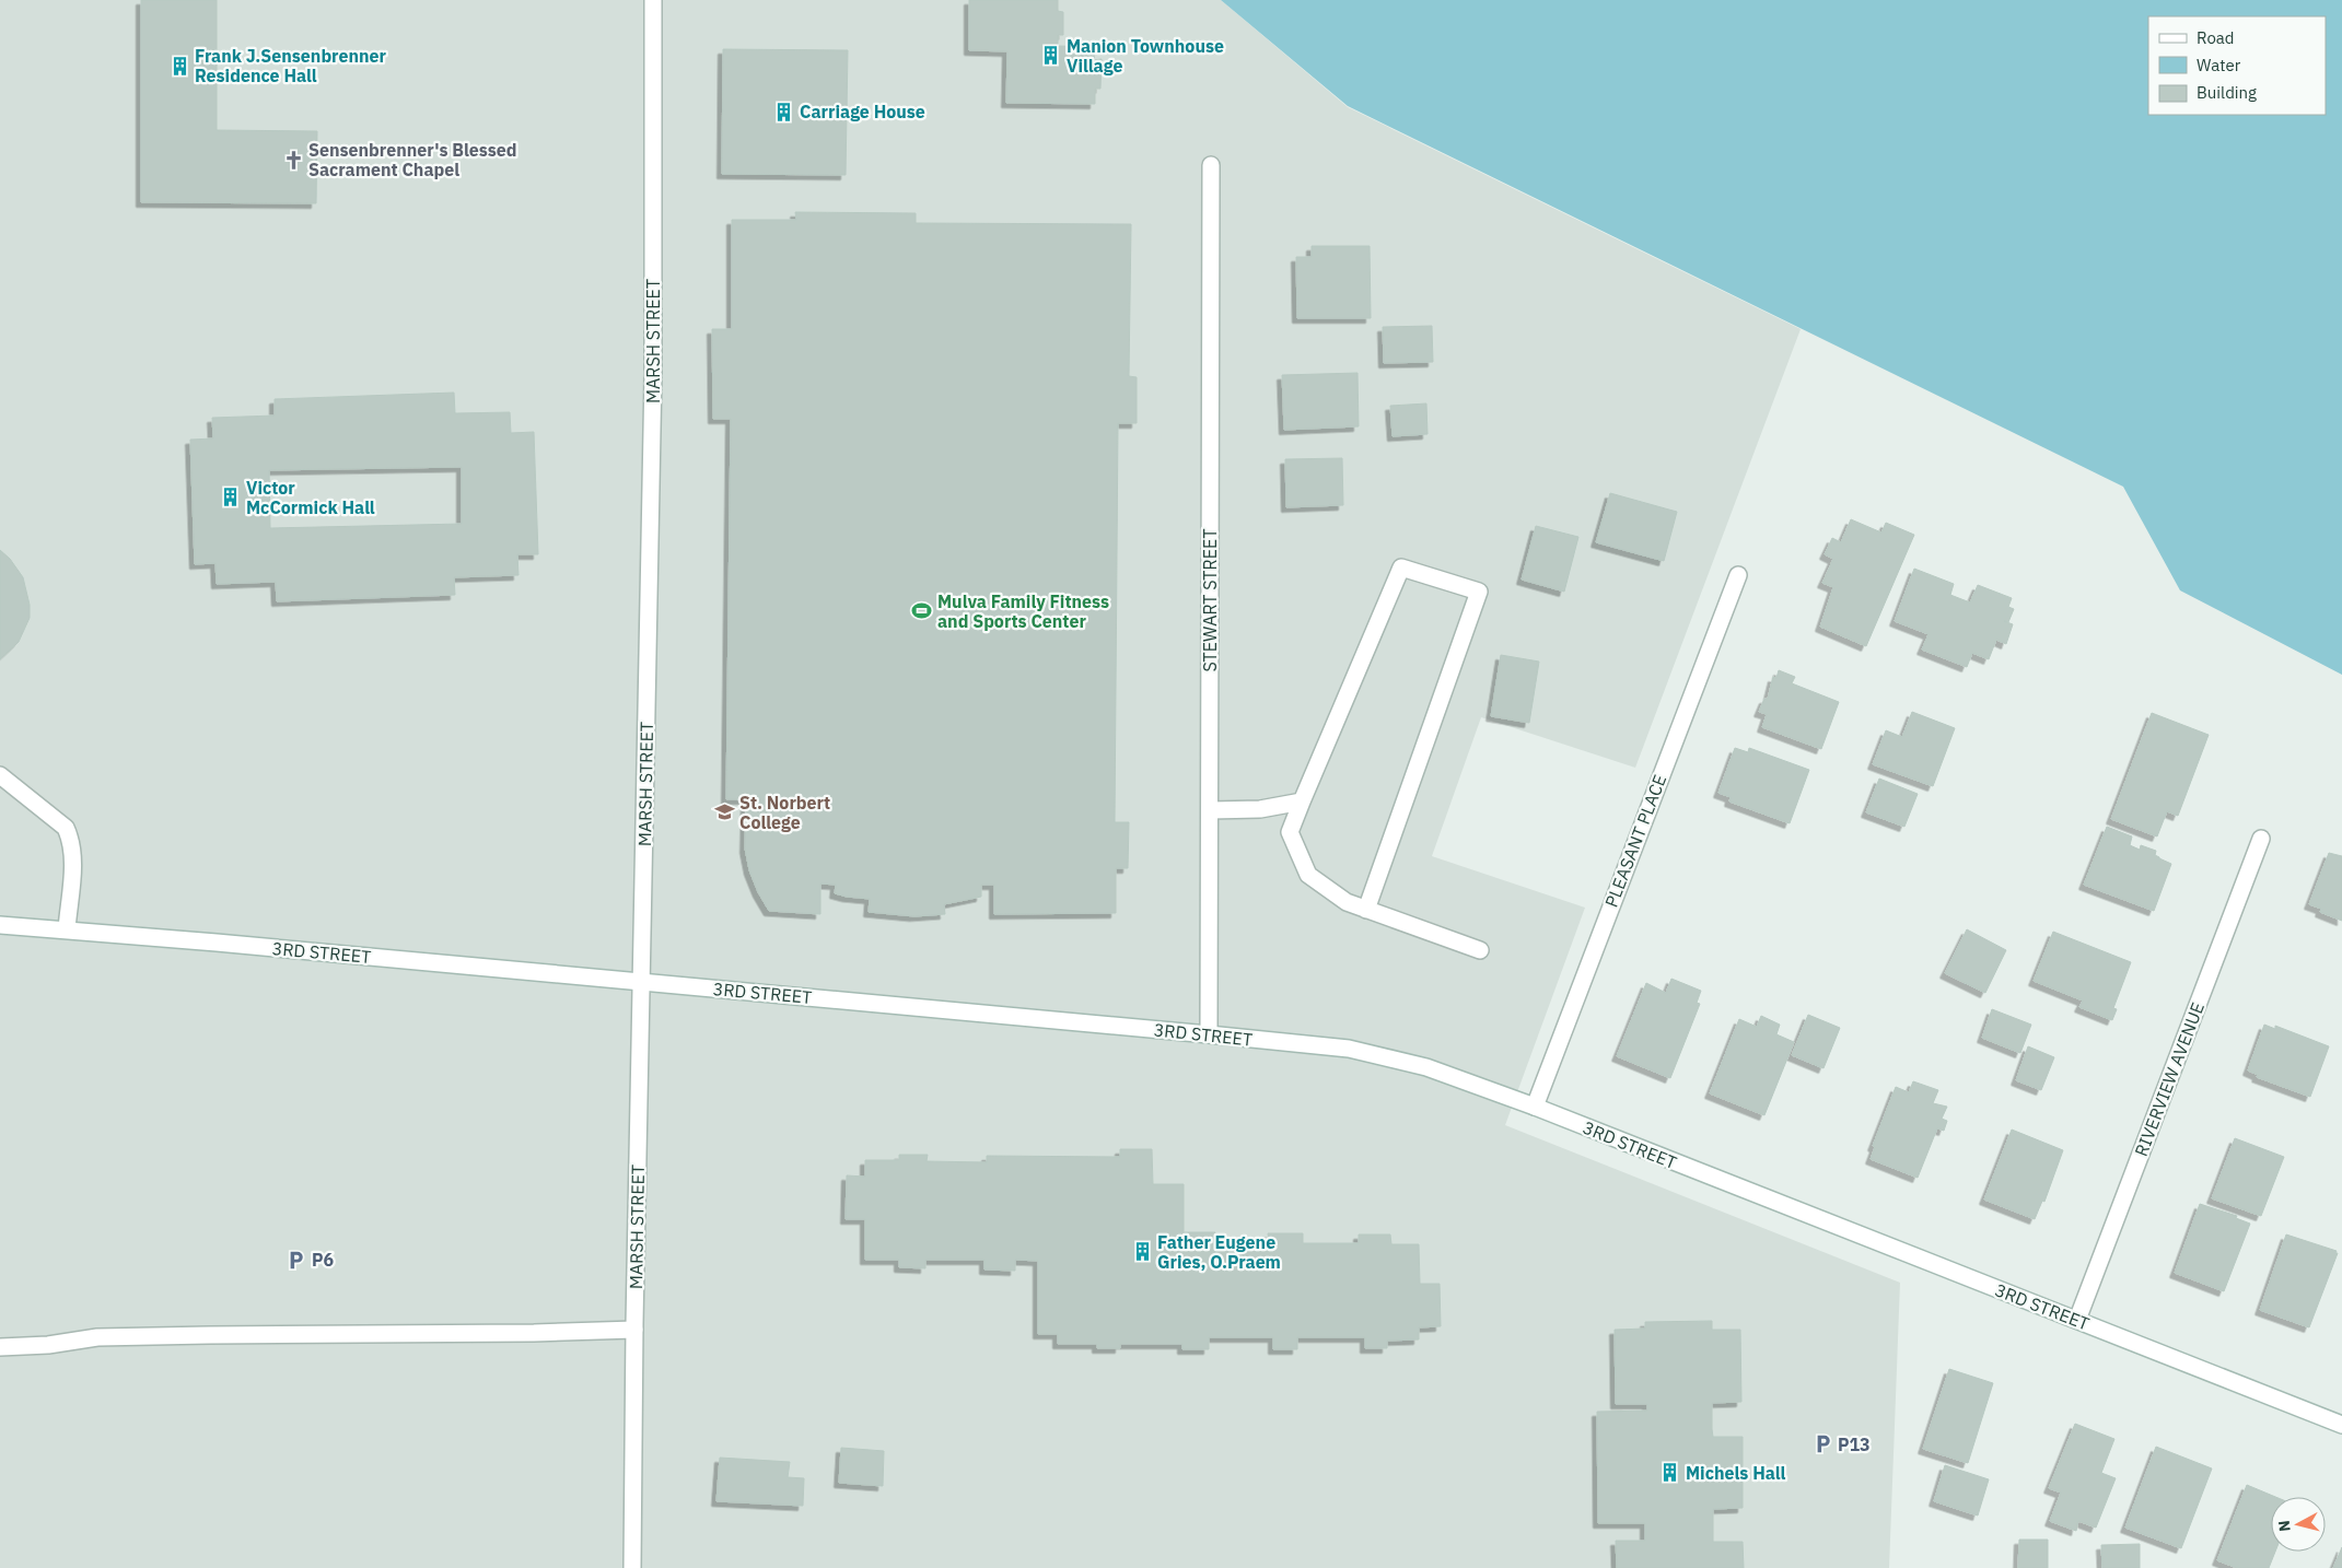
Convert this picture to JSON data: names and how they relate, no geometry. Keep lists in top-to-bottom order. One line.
{"streets":{"street":["MARSH STREET","STEWART STREET","PLEASANT PLACE","3RD STREET","RIVERVIEW AVENUE"]},"crossings":[["MARSH STREET","3RD STREET"],["STEWART STREET","3RD STREET"],["PLEASANT PLACE","3RD STREET"],["3RD STREET","RIVERVIEW AVENUE"]],"places":{"building":["Manion Townhouse Village","Frank J.Sensenbrenner Residence Hall","Carriage House","Victor McCormick Hall","Father Eugene Gries, O.Praem","Michels Hall"],"church":["Sensenbrenner's Blessed Sacrament Chapel"],"sports":["Mulva Family Fitness and Sports Center"],"school or university":["St. Norbert College"],"parking":["P6","P13"]},"legend":["Road","Water","Building"],"north":"left"}
